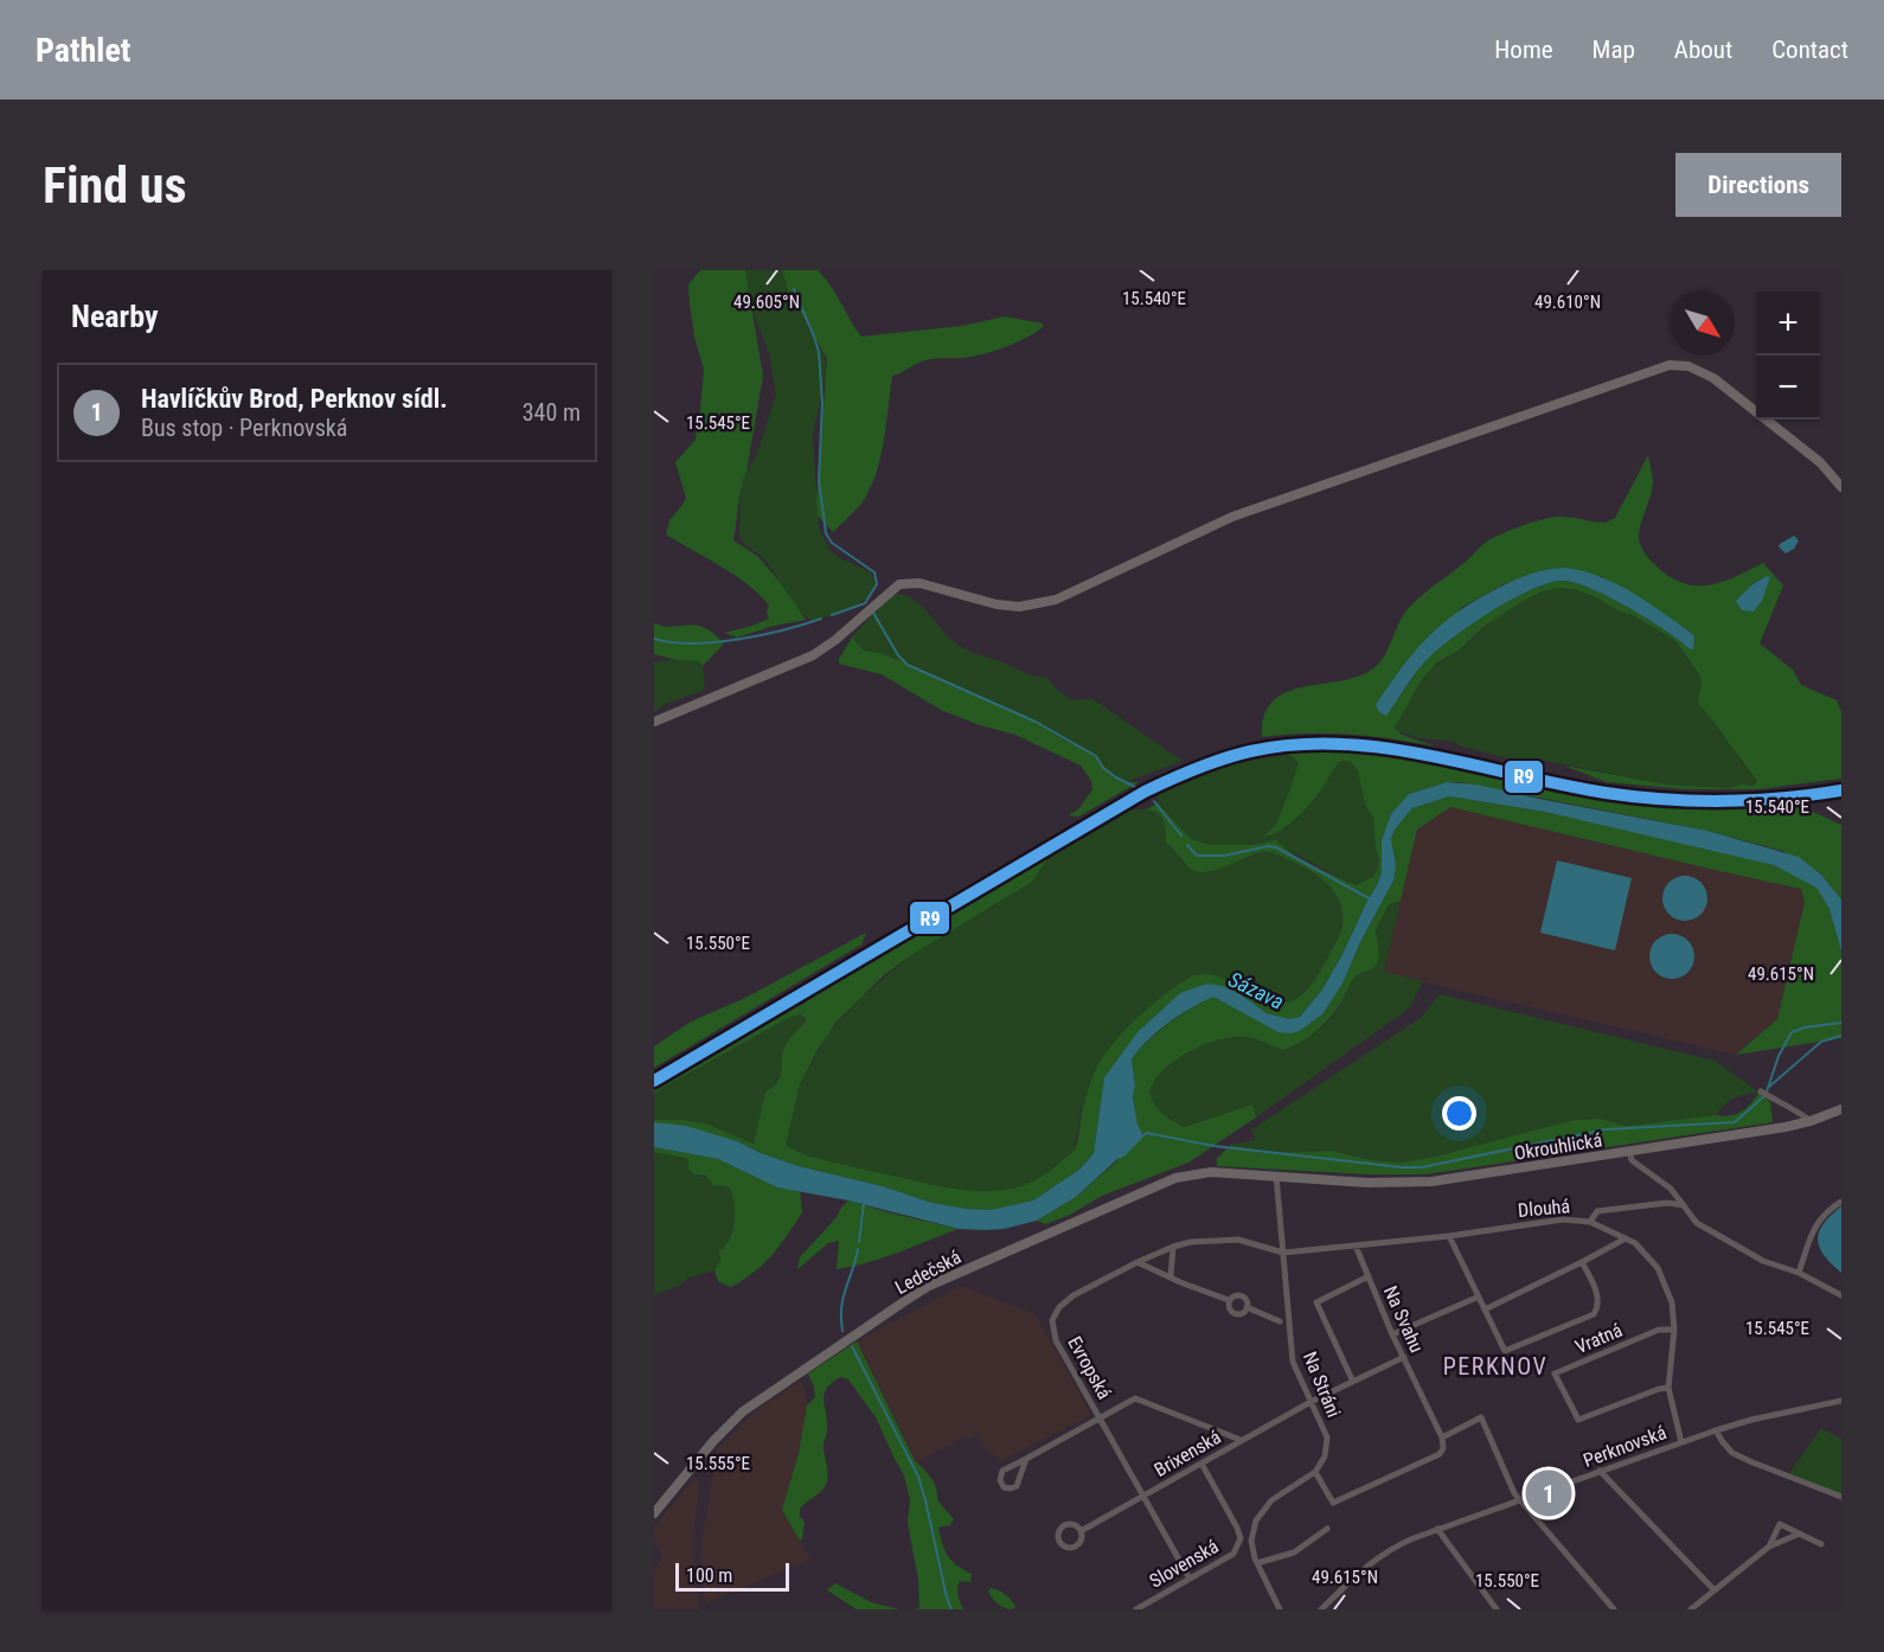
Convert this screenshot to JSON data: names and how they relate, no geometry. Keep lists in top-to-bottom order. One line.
{"streets":{"street":["Okrouhlická","Dlouhá","Ledečská","Na Svahu","Vratná","Evropská","Na Stráni","Perknovská","Brixenská","Slovenská"]},"crossings":[["Okrouhlická","Ledečská"],["Okrouhlická","Na Stráni"],["Dlouhá","Na Svahu"],["Dlouhá","Vratná"],["Dlouhá","Evropská"],["Dlouhá","Na Stráni"],["Dlouhá","Perknovská"],["Ledečská","Na Stráni"],["Na Svahu","Brixenská"],["Evropská","Na Stráni"],["Evropská","Brixenská"],["Evropská","Slovenská"],["Na Stráni","Brixenská"],["Brixenská","Slovenská"]],"districts":["PERKNOV"],"water":["Sázava"],"lines":["transit line R9"],"scale_bar":"100 m","north":"bottom right","page":{"header":"Pathlet","nav":["Home","Map","About","Contact"],"buttons":"Directions","title":"Find us","heading":"Nearby","map_buttons":["+","−"],"list":[{"mark":"1","name":"Havlíčkův Brod, Perknov sídl.","note":"Bus stop · Perknovská","value":"340 m"}],"pins":"1","scale":"100 m"},"coordinates":["15.540°E","49.605°N","49.610°N","15.545°E","15.550°E","49.615°N","15.555°E"]}
